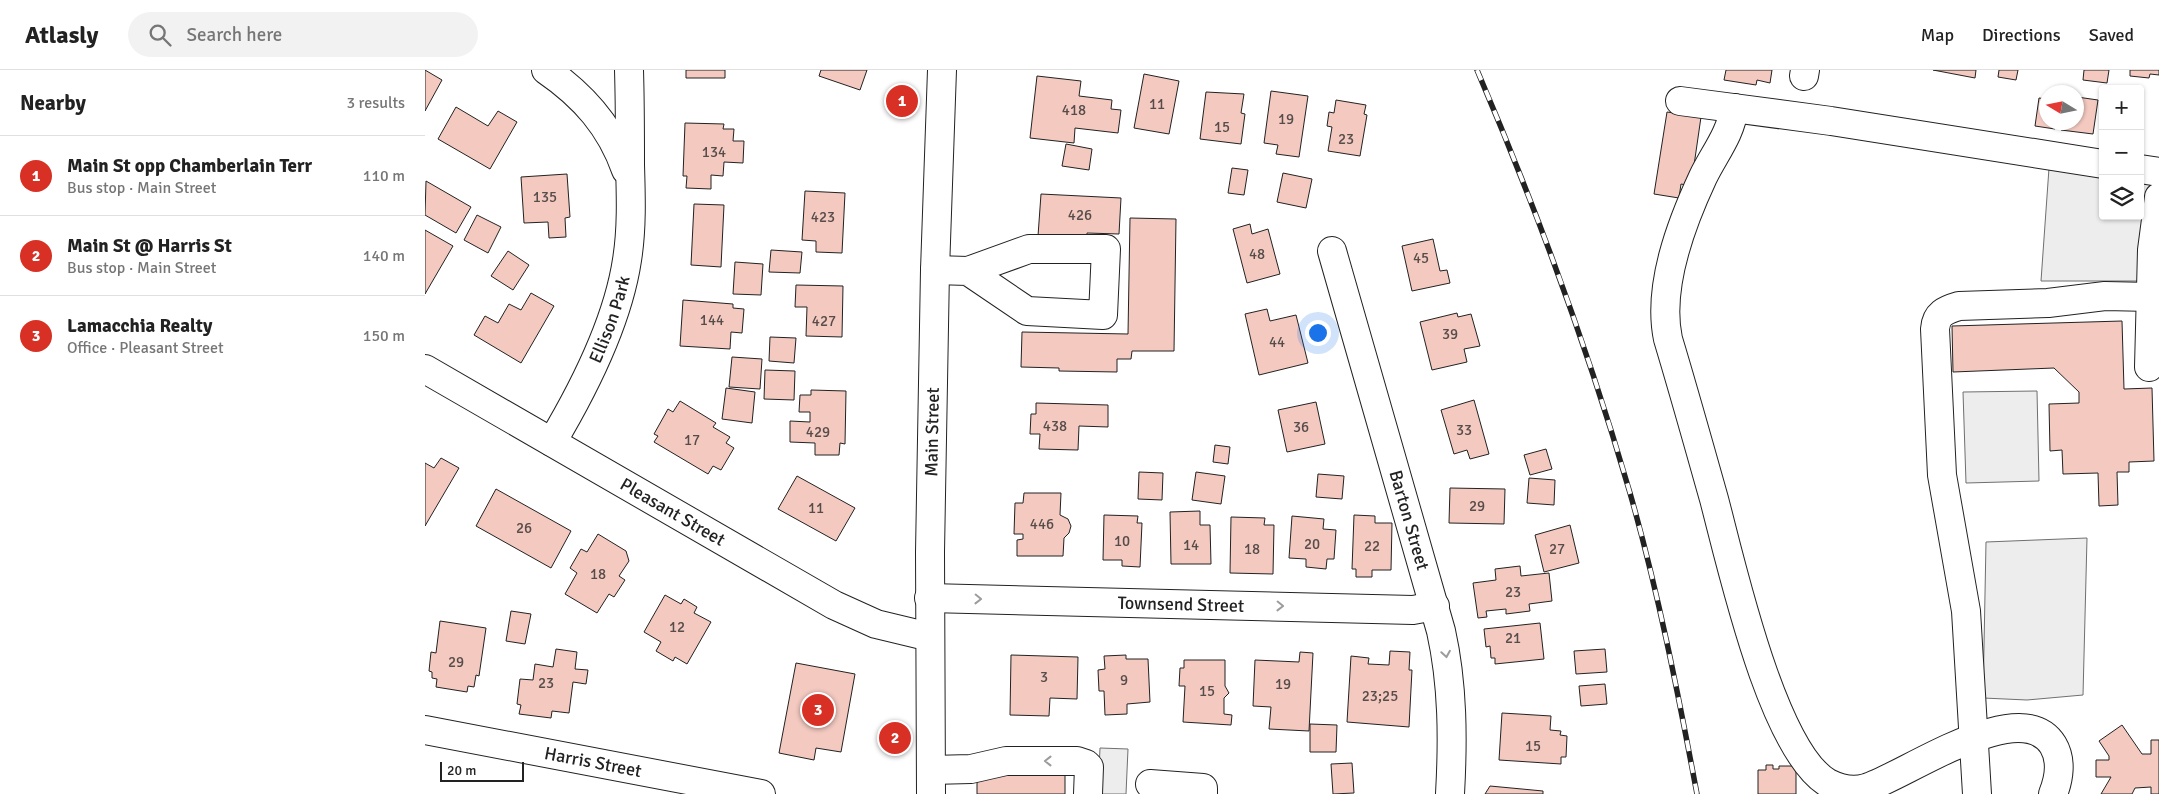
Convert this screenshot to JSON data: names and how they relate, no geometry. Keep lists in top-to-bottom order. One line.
{"streets":{"street":["Ellison Park","Main Street","Pleasant Street","Barton Street","Townsend Street","Harris Street"]},"crossings":[["Ellison Park","Pleasant Street"],["Main Street","Pleasant Street"],["Main Street","Townsend Street"],["Barton Street","Townsend Street"]],"one_way":["Townsend Street"],"house_numbers":["11","418","19","15","23","134","135","426","423","48","45","144","427","39","44","438","36","33","429","17","29","11","446","26","10","20","14","22","18","27","18","23","12","21","29","3","9","23","19","15","23;25","15"],"scale_bar":"20 m","north":"left","page":{"header":"Atlasly","search":"Search here","nav":["Map","Directions","Saved"],"heading":["Nearby","3 results"],"pins":["1","3","2"],"map_buttons":["+","−"],"list":[{"mark":"1","name":"Main St opp Chamberlain Terr","note":"Bus stop · Main Street","value":"110 m"},{"mark":"2","name":"Main St @ Harris St","note":"Bus stop · Main Street","value":"140 m"},{"mark":"3","name":"Lamacchia Realty","note":"Office · Pleasant Street","value":"150 m"}],"scale":"20 m"}}
